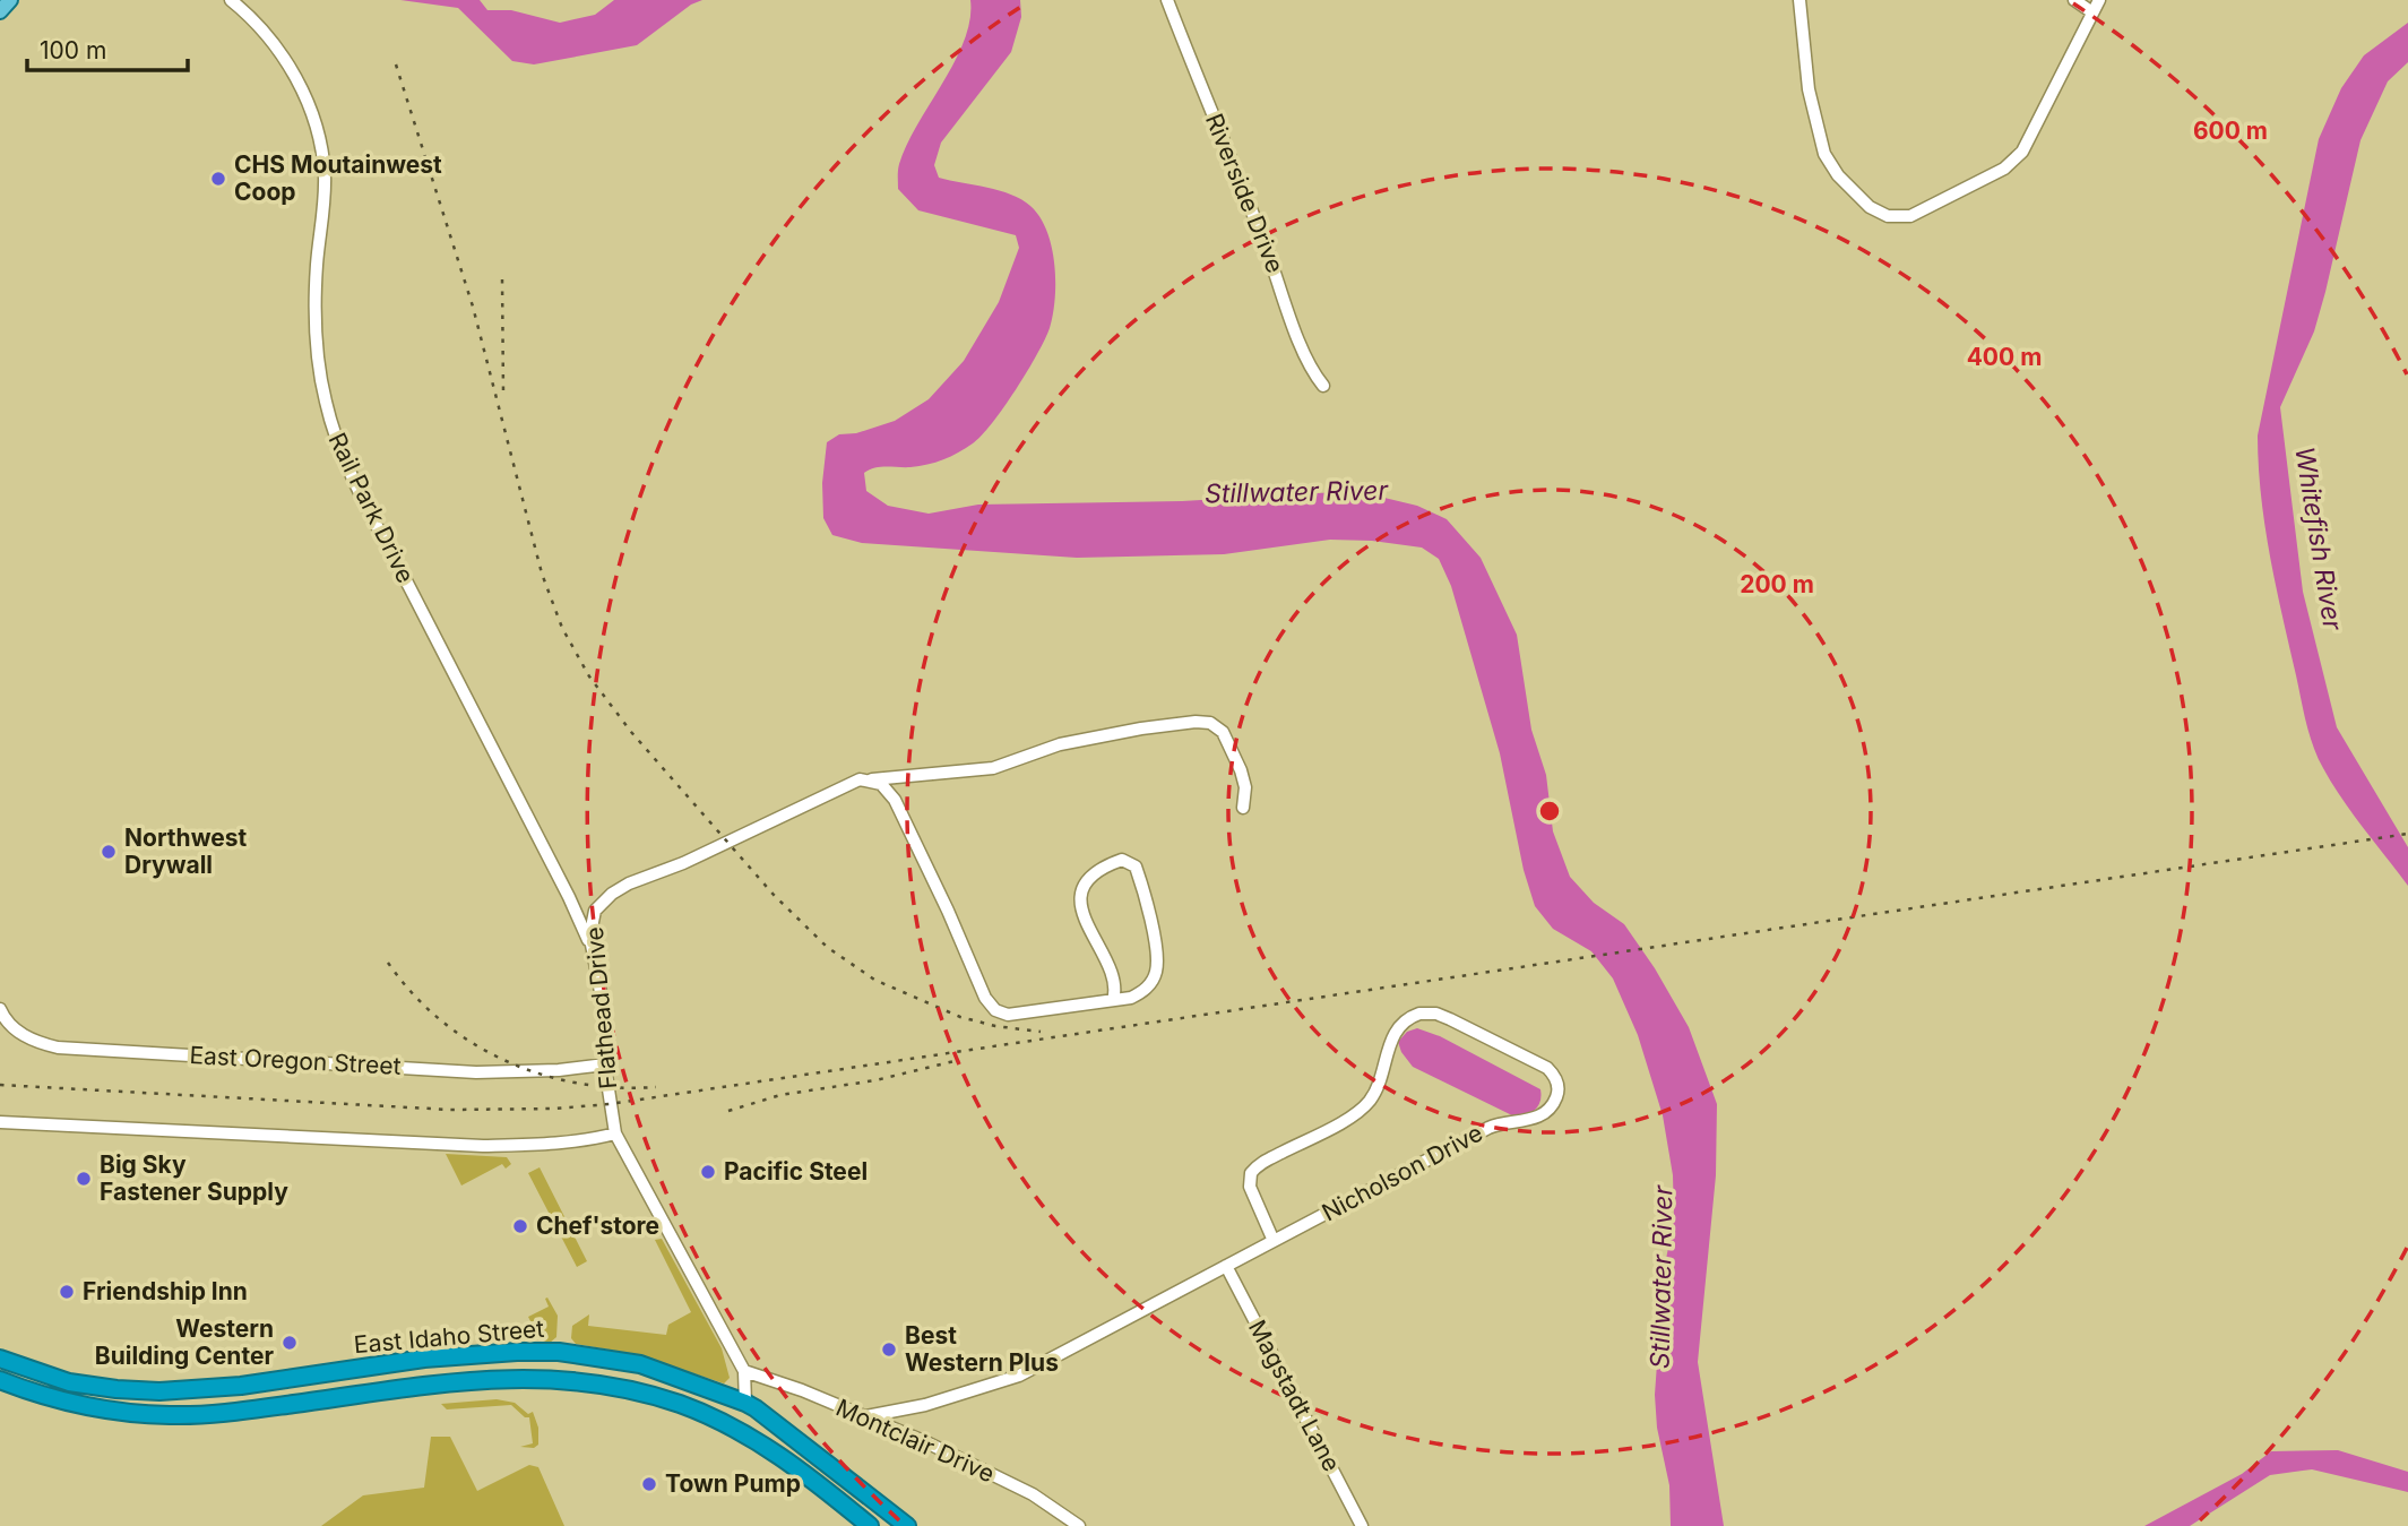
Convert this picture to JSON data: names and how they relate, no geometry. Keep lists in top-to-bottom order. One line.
{"streets":{"highway":["East Idaho Street"],"street":["Riverside Drive","Rail Park Drive","Flathead Drive","East Oregon Street","Nicholson Drive","Magstadt Lane","Montclair Drive"]},"crossings":[["Rail Park Drive","Flathead Drive"],["Flathead Drive","East Oregon Street"],["Nicholson Drive","Magstadt Lane"],["Nicholson Drive","Montclair Drive"]],"water":["Stillwater River","Whitefish River"],"places":["CHS Moutainwest Coop","Northwest Drywall","Pacific Steel","Big Sky Fastener Supply","Chef'store","Friendship Inn","Western Building Center","Best Western Plus","Town Pump"],"scale_bar":"100 m","rings":["600 m","400 m","200 m"]}
